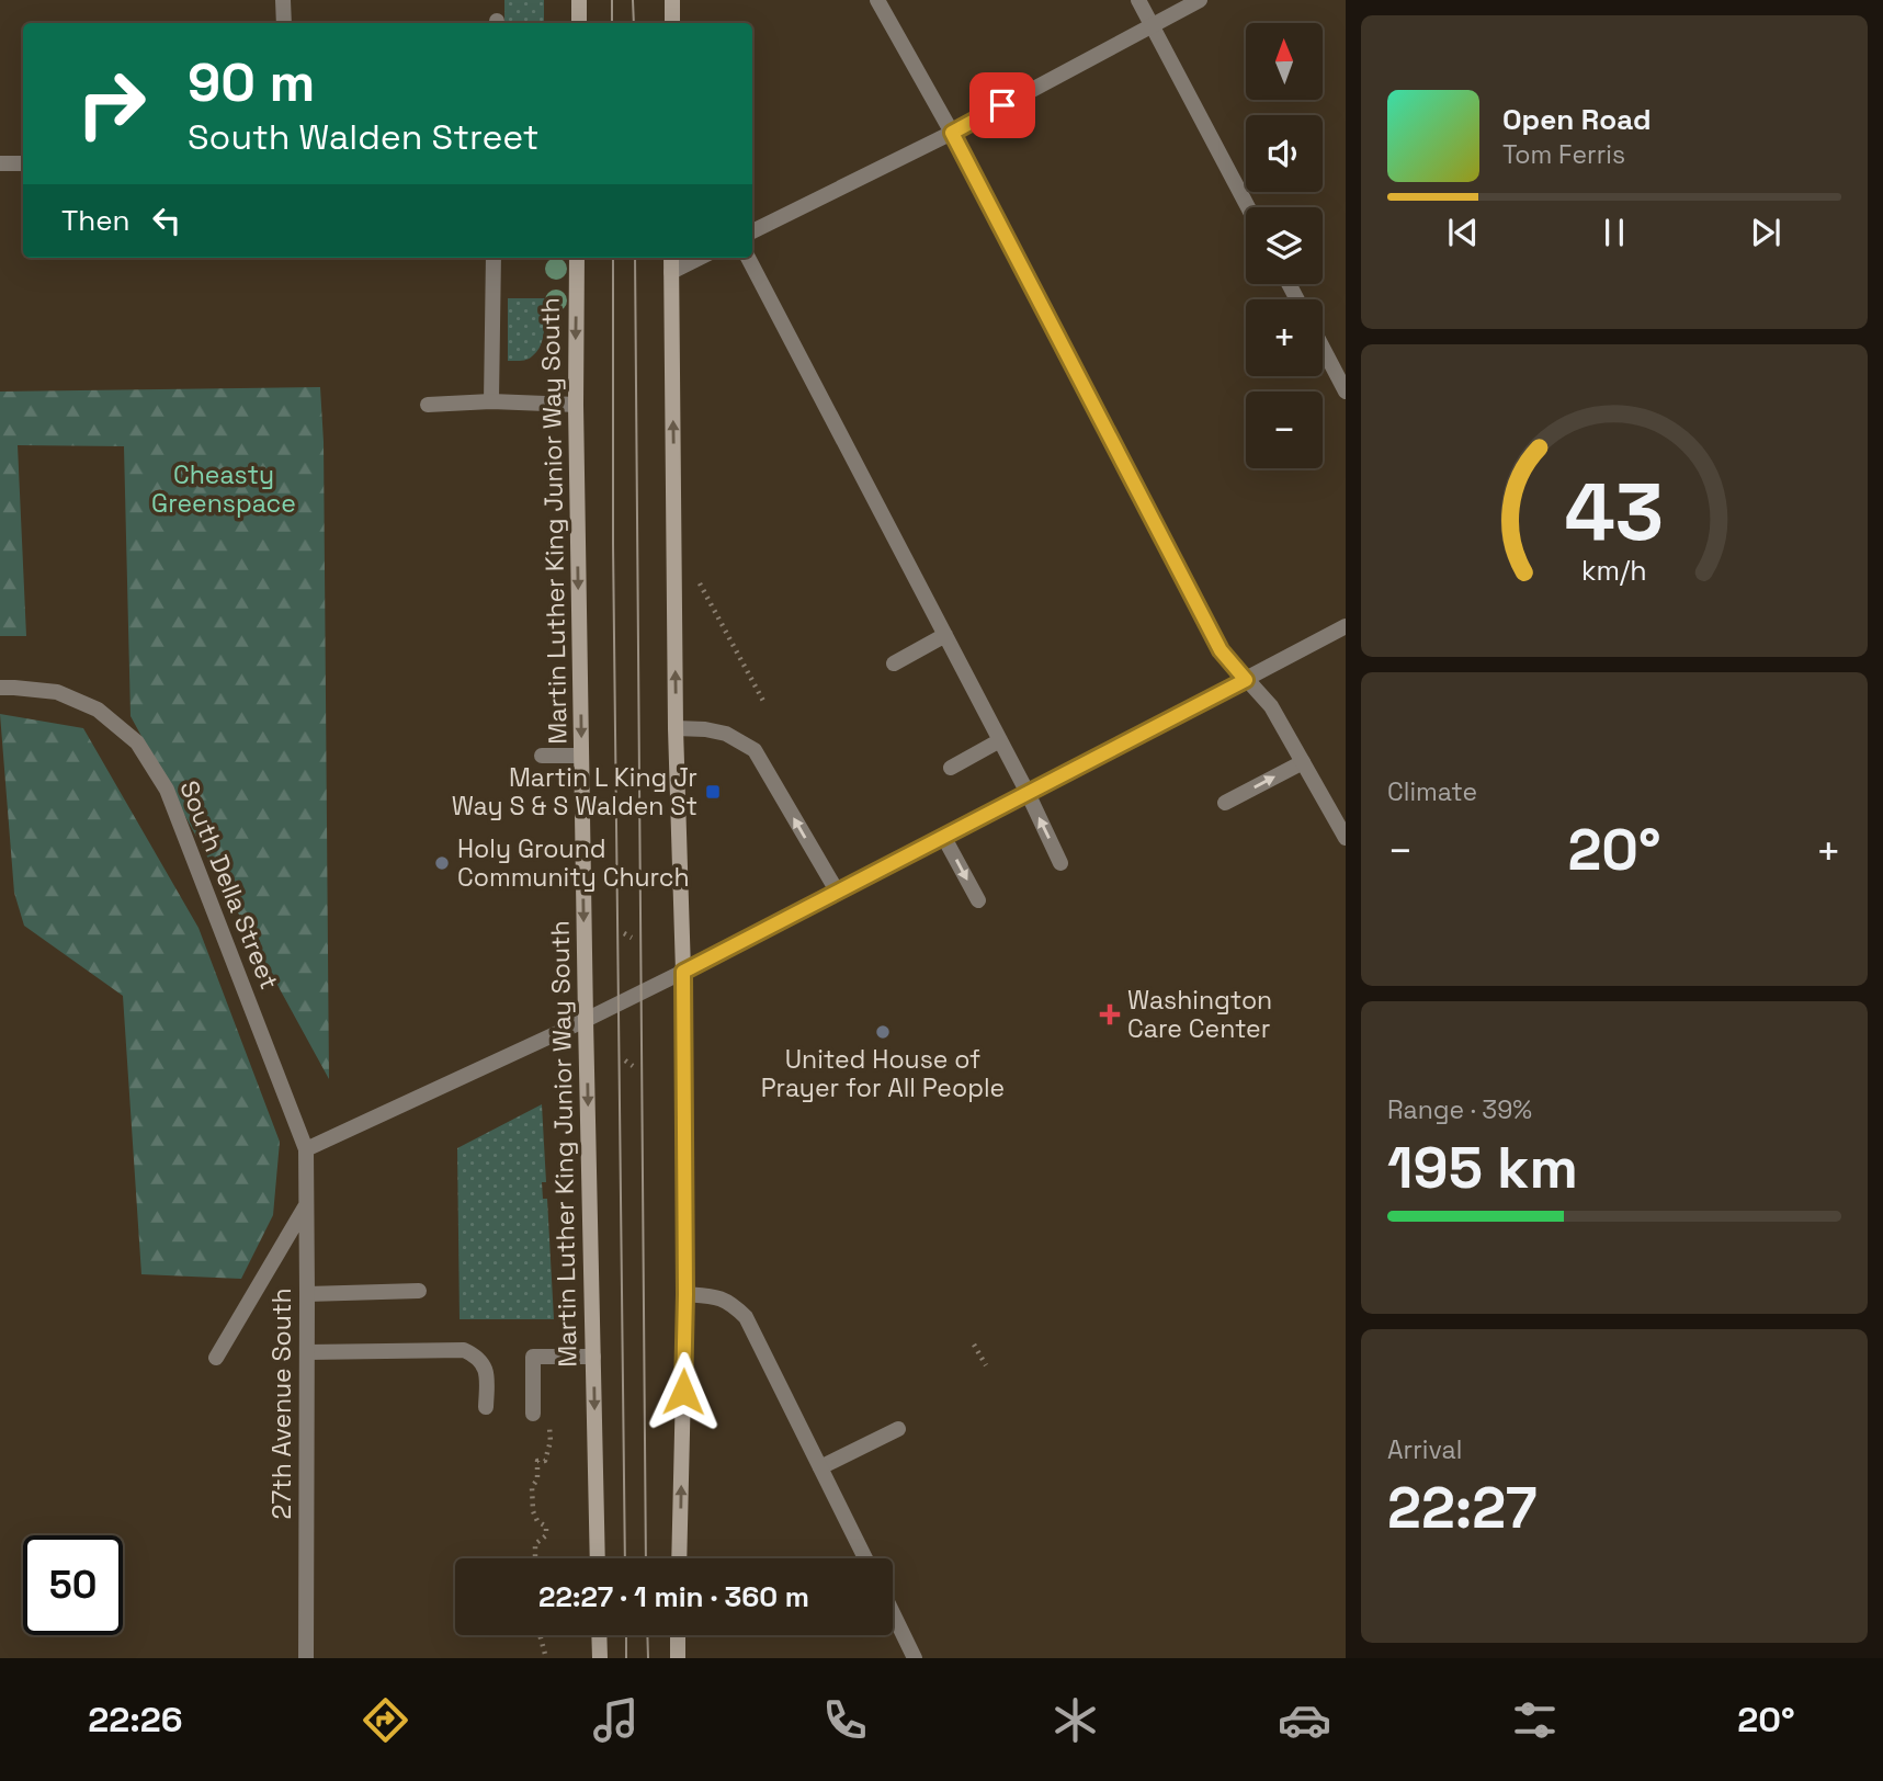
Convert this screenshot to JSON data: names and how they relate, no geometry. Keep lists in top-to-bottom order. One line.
{"streets":{"main road":["Martin Luther King Junior Way South"],"street":["South Della Street","27th Avenue South"]},"crossings":[["South Della Street","27th Avenue South"]],"parks":["Cheasty Greenspace"],"places":{"transit":["Martin L King Jr Way S & S Walden St"],"other":["Holy Ground Community Church","United House of Prayer for All People"],"health":["Washington Care Center"]},"north":"top","page":{"map_buttons":["+","−"],"turn":["90 m","South Walden Street"],"song":["Open Road","Tom Ferris"],"then":"Then","tile":["Climate",["Range · 39%","195 km"],["Arrival","22:27"]],"heat":["−","20°","+"],"limit":"50","trip":"22:27 · 1 min · 360 m","tabs":["22:26","20°"],"gauge":["43","km/h"]}}
